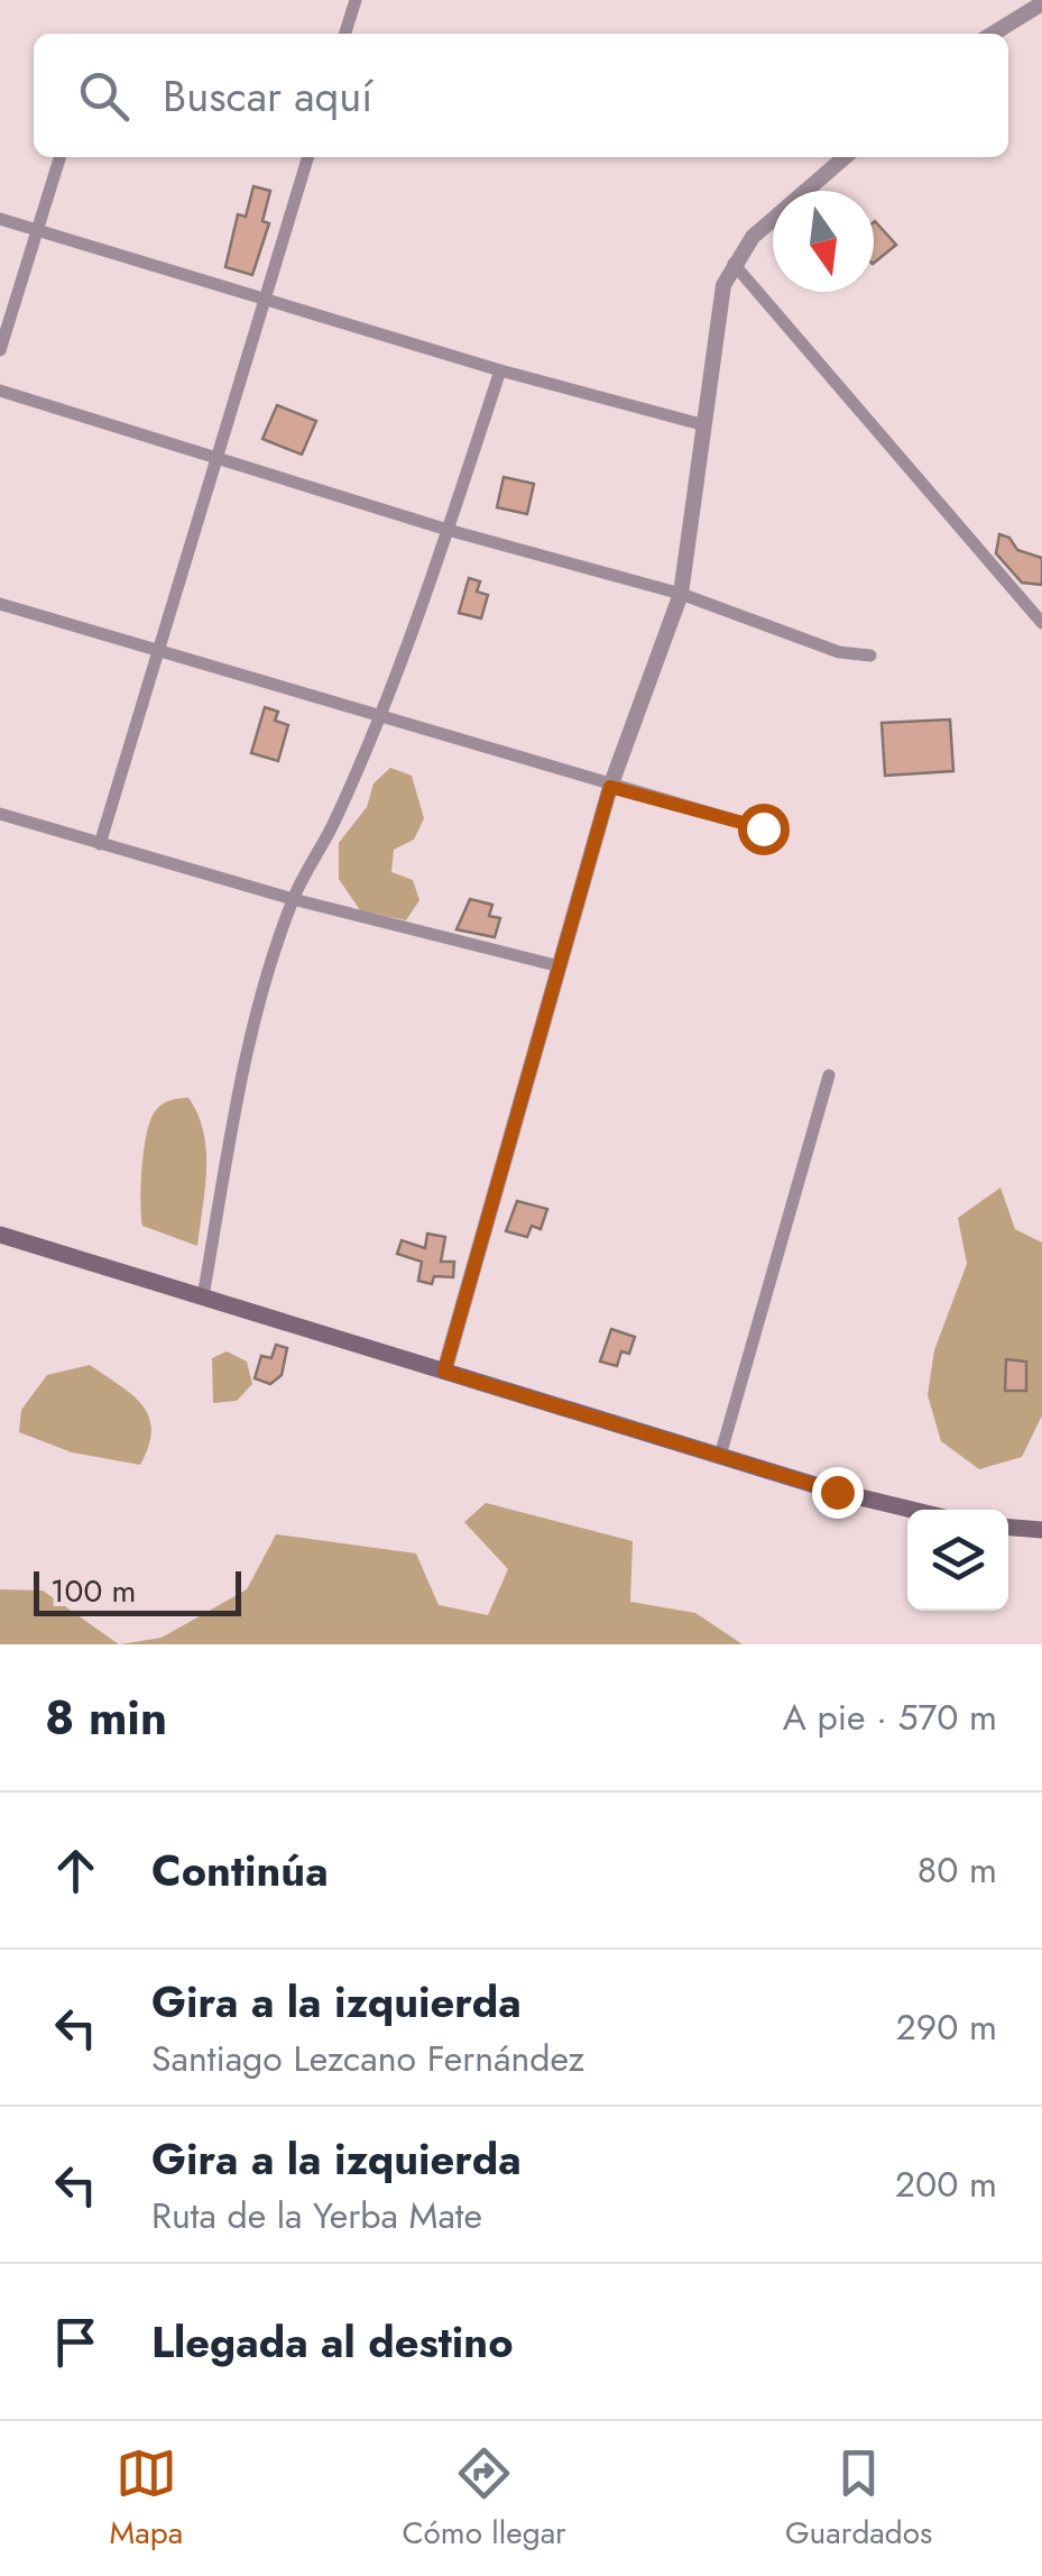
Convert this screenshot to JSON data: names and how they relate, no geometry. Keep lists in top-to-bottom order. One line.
{"scale_bar":"100 m","north":"bottom","page":{"search":"Buscar aquí","scale":"100 m","heading":["8 min","A pie · 570 m"],"list":[["Continúa","80 m"],["Gira a la izquierda","Santiago Lezcano Fernández","290 m"],["Gira a la izquierda","Ruta de la Yerba Mate","200 m"],"Llegada al destino"],"nav":["Mapa","Cómo llegar","Guardados"]}}
